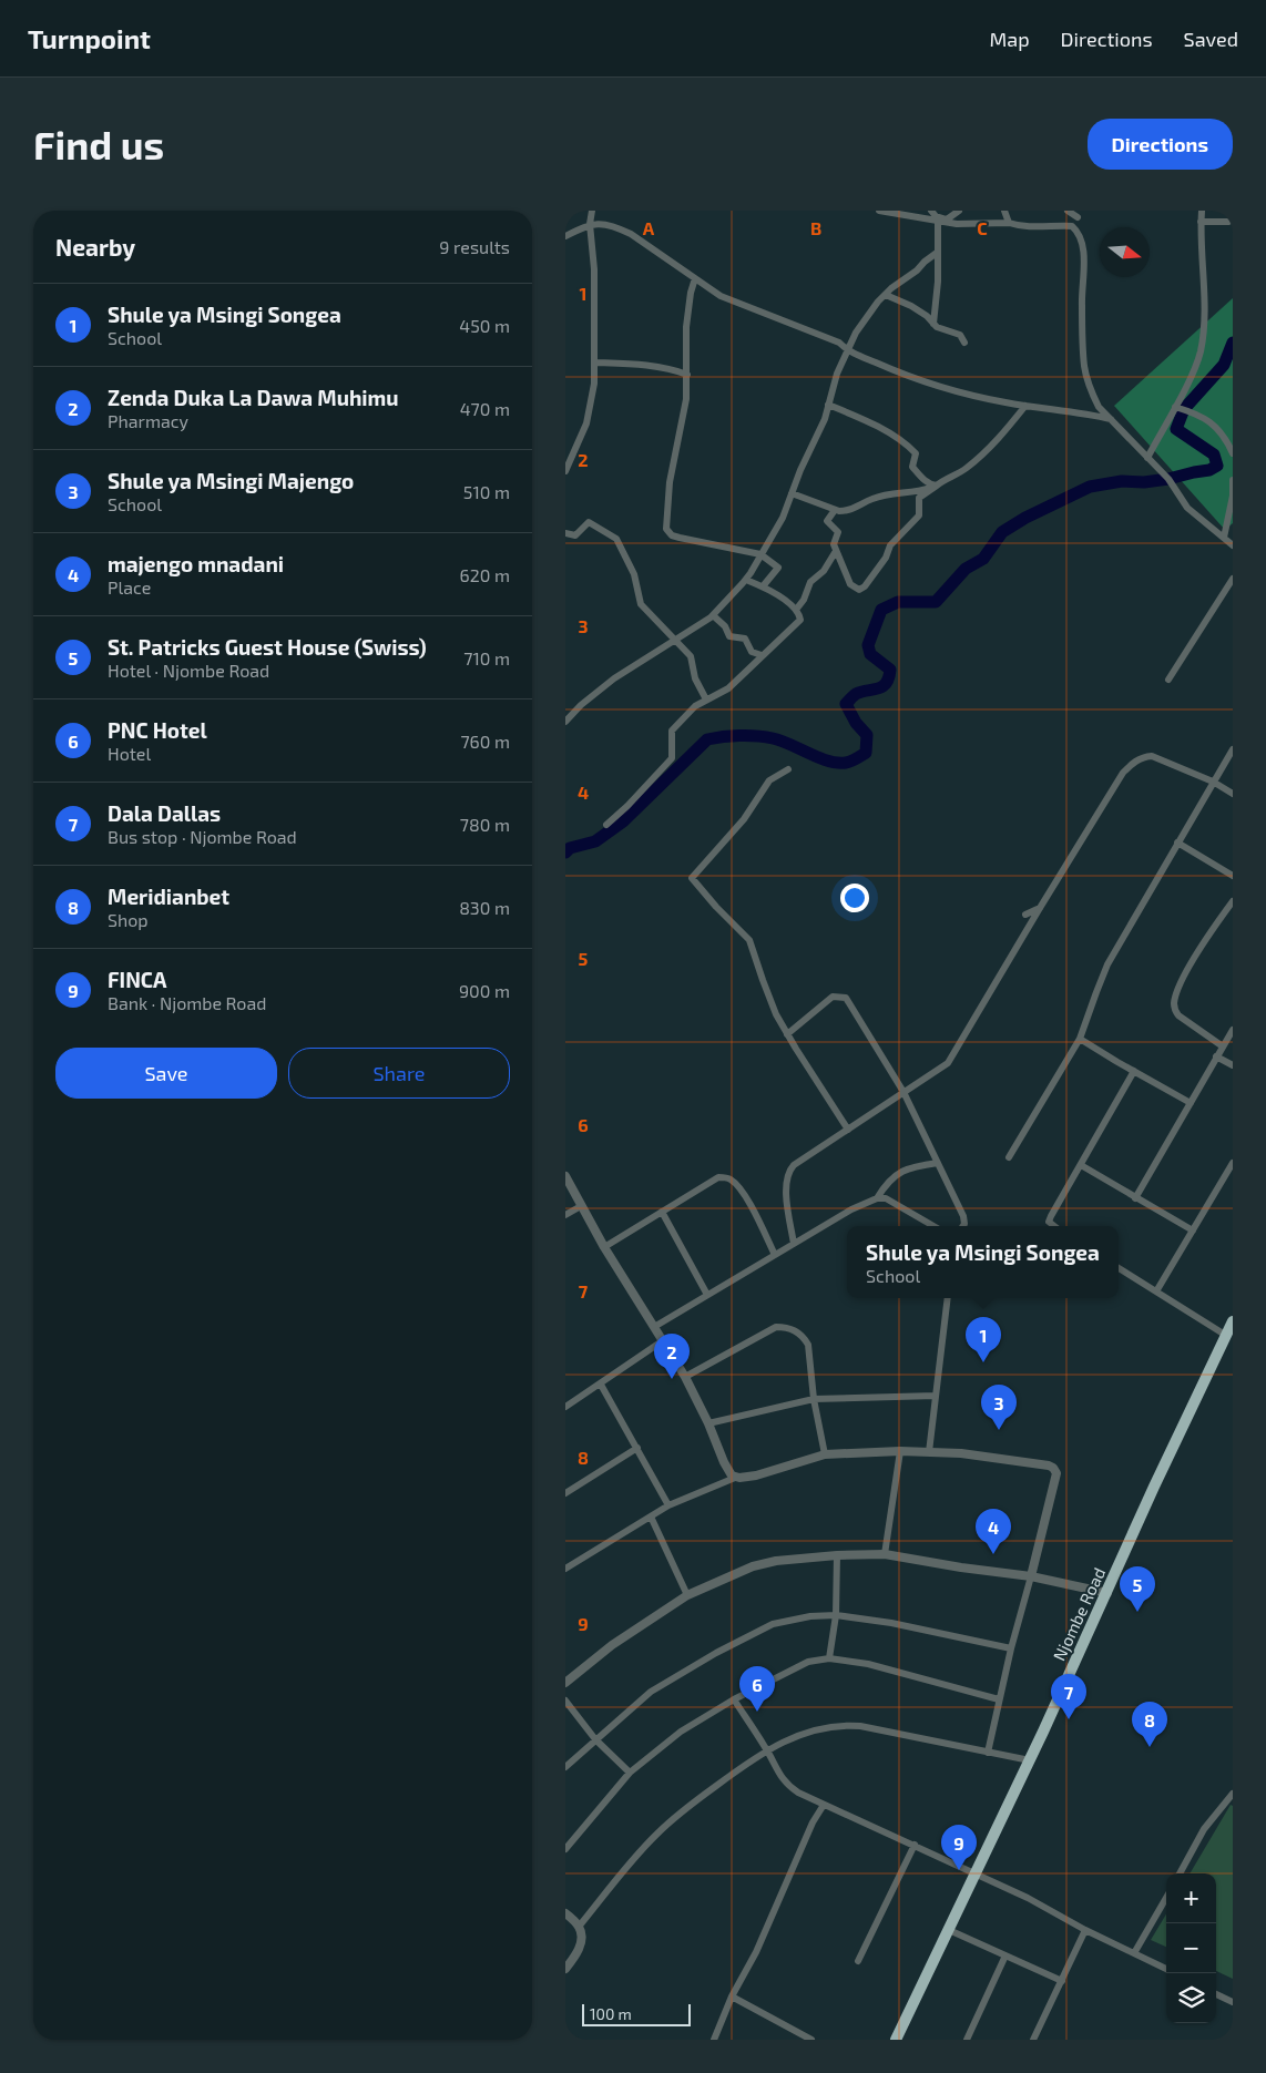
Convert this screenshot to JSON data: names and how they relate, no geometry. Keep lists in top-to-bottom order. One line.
{"streets":{"highway":["Njombe Road"]},"scale_bar":"100 m","north":"right","page":{"header":"Turnpoint","nav":["Map","Directions","Saved"],"buttons":["Directions",["Save","Share"]],"title":"Find us","heading":["Nearby","9 results"],"list":[{"mark":"1","name":"Shule ya Msingi Songea","note":"School","value":"450 m"},{"mark":"2","name":"Zenda Duka La Dawa Muhimu","note":"Pharmacy","value":"470 m"},{"mark":"3","name":"Shule ya Msingi Majengo","note":"School","value":"510 m"},{"mark":"4","name":"majengo mnadani","note":"Place","value":"620 m"},{"mark":"5","name":"St. Patricks Guest House (Swiss)","note":"Hotel · Njombe Road","value":"710 m"},{"mark":"6","name":"PNC Hotel","note":"Hotel","value":"760 m"},{"mark":"7","name":"Dala Dallas","note":"Bus stop · Njombe Road","value":"780 m"},{"mark":"8","name":"Meridianbet","note":"Shop","value":"830 m"},{"mark":"9","name":"FINCA","note":"Bank · Njombe Road","value":"900 m"}],"popup":["Shule ya Msingi Songea","School"],"pins":["1","2","3","4","5","6","7","8","9"],"map_buttons":["+","−"],"scale":"100 m"},"grid":{"columns":["A","B","C"],"rows":["1","2","3","4","5","6","7","8","9"]}}
